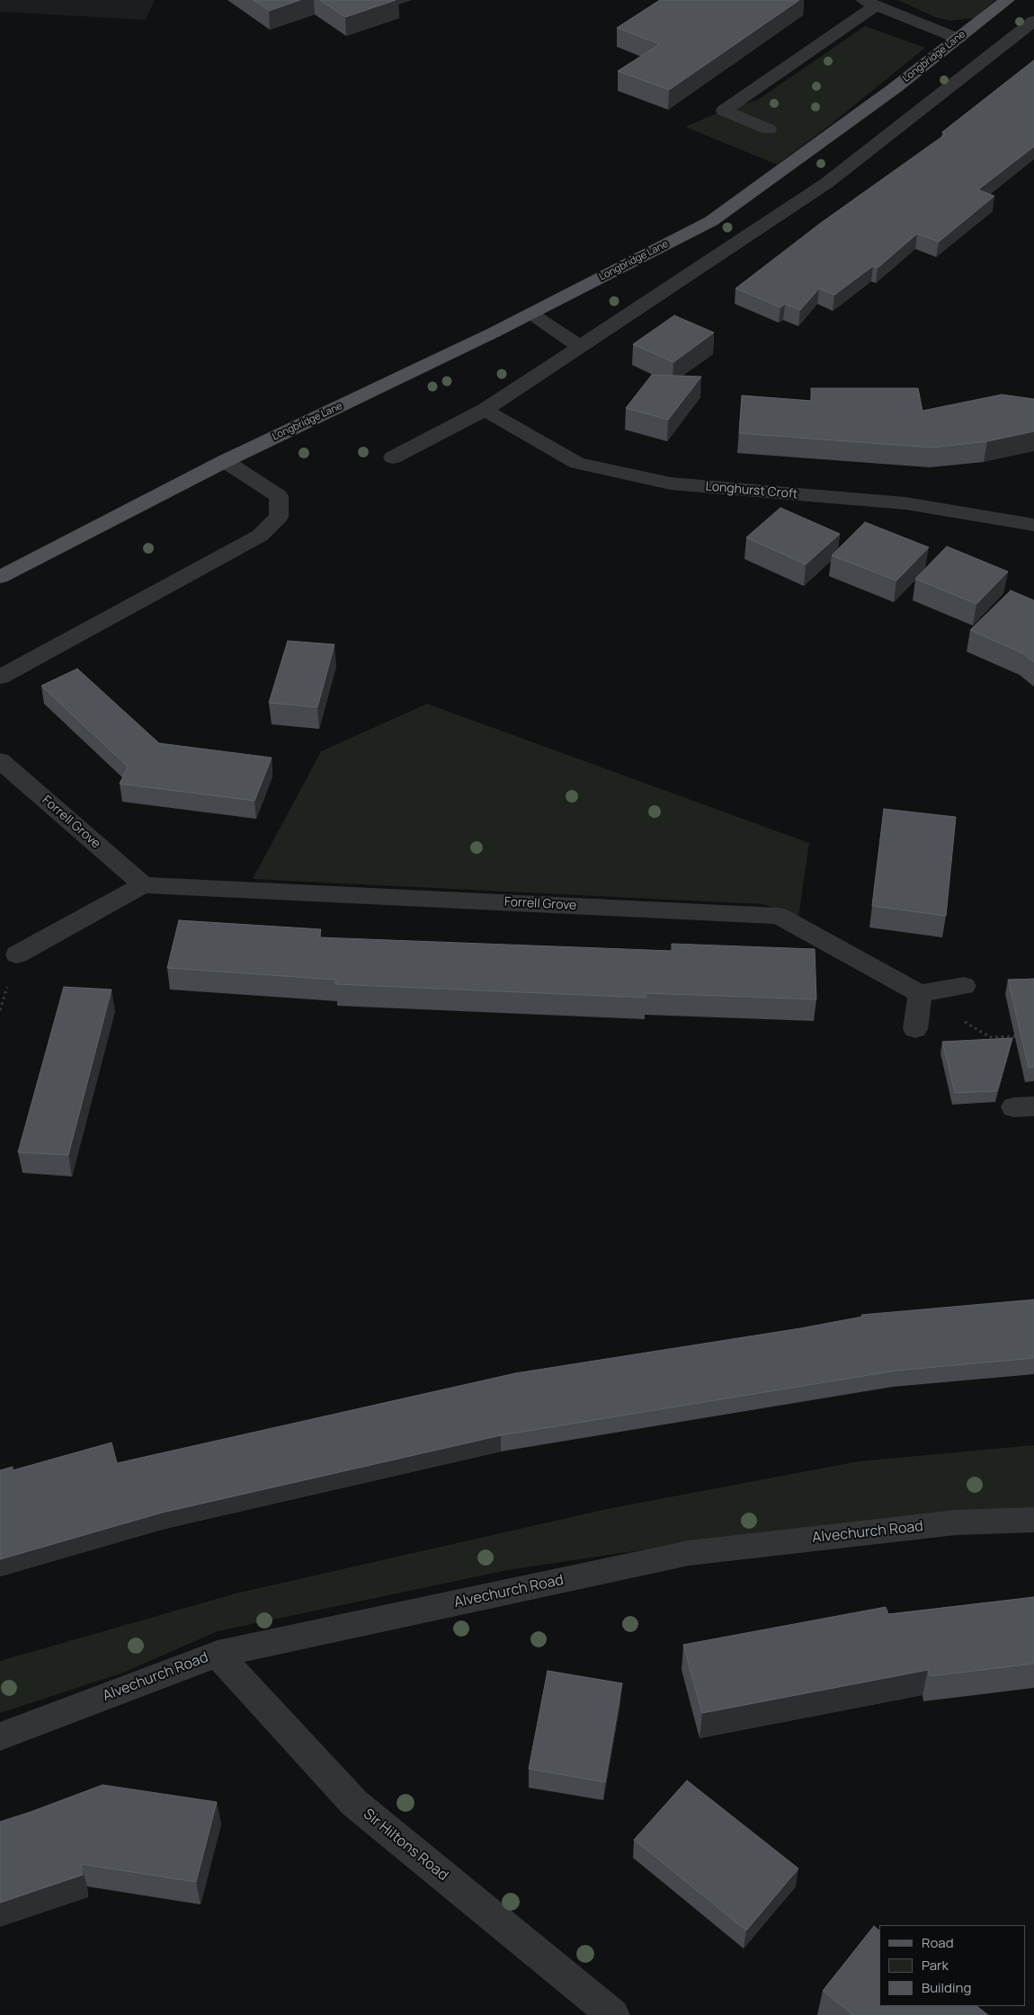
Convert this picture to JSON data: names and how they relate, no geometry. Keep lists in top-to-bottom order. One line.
{"streets":{"main road":["Longbridge Lane"],"street":["Longhurst Croft","Forrell Grove","Alvechurch Road","Sir Hiltons Road"]},"crossings":[["Alvechurch Road","Sir Hiltons Road"]],"legend":["Road","Park","Building"]}
